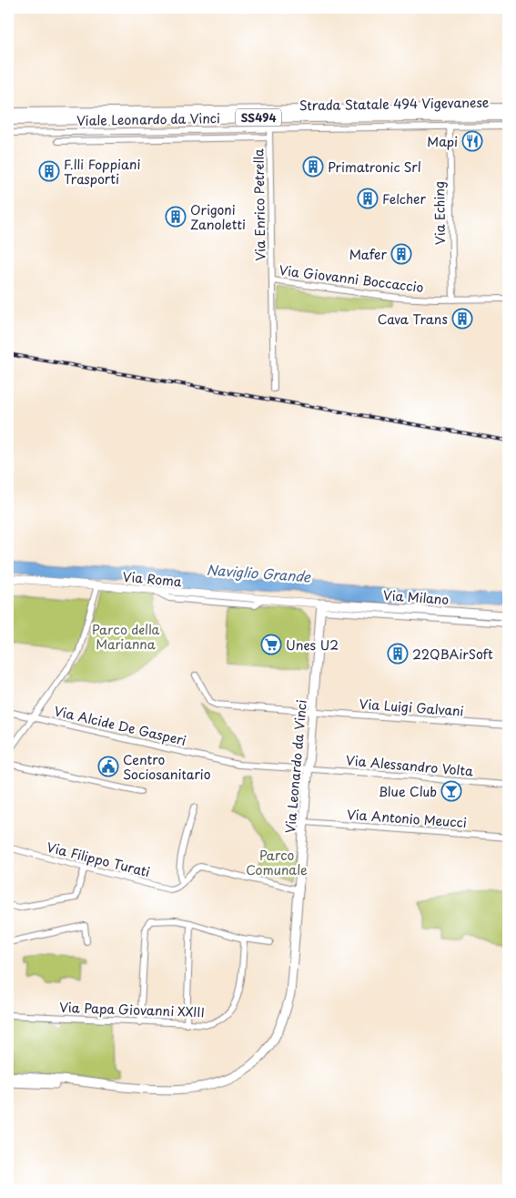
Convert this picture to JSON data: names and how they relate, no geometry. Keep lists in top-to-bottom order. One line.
{"streets":{"main road":["Strada Statale 494 Vigevanese","SS494","Via Milano","Via Leonardo da Vinci"],"street":["Viale Leonardo da Vinci","Via Enrico Petrella","Via Eching","Via Giovanni Boccaccio","Via Roma","Via Luigi Galvani","Via Alcide De Gasperi","Via Alessandro Volta","Via Antonio Meucci","Via Filippo Turati","Via Papa Giovanni XXIII"]},"crossings":[["Viale Leonardo da Vinci","Via Enrico Petrella"],["Viale Leonardo da Vinci","Via Eching"],["Via Enrico Petrella","Via Giovanni Boccaccio"],["Via Eching","Via Giovanni Boccaccio"],["Via Roma","Via Milano"],["Via Roma","Via Leonardo da Vinci"],["Via Milano","Via Leonardo da Vinci"],["Via Luigi Galvani","Via Leonardo da Vinci"],["Via Alcide De Gasperi","Via Alessandro Volta"],["Via Alcide De Gasperi","Via Leonardo da Vinci"],["Via Alessandro Volta","Via Leonardo da Vinci"],["Via Leonardo da Vinci","Via Antonio Meucci"]],"water":["Naviglio Grande"],"parks":["Parco della Marianna","Parco Comunale"],"places":{"restaurant":["Mapi"],"building":["Primatronic Srl","F.lli Foppiani Trasporti","Felcher","Origoni Zanoletti","Mafer","Cava Trans","22QBAirSoft"],"supermarket":["Unes U2"],"public building":["Centro Sociosanitario"],"bar":["Blue Club"]}}
